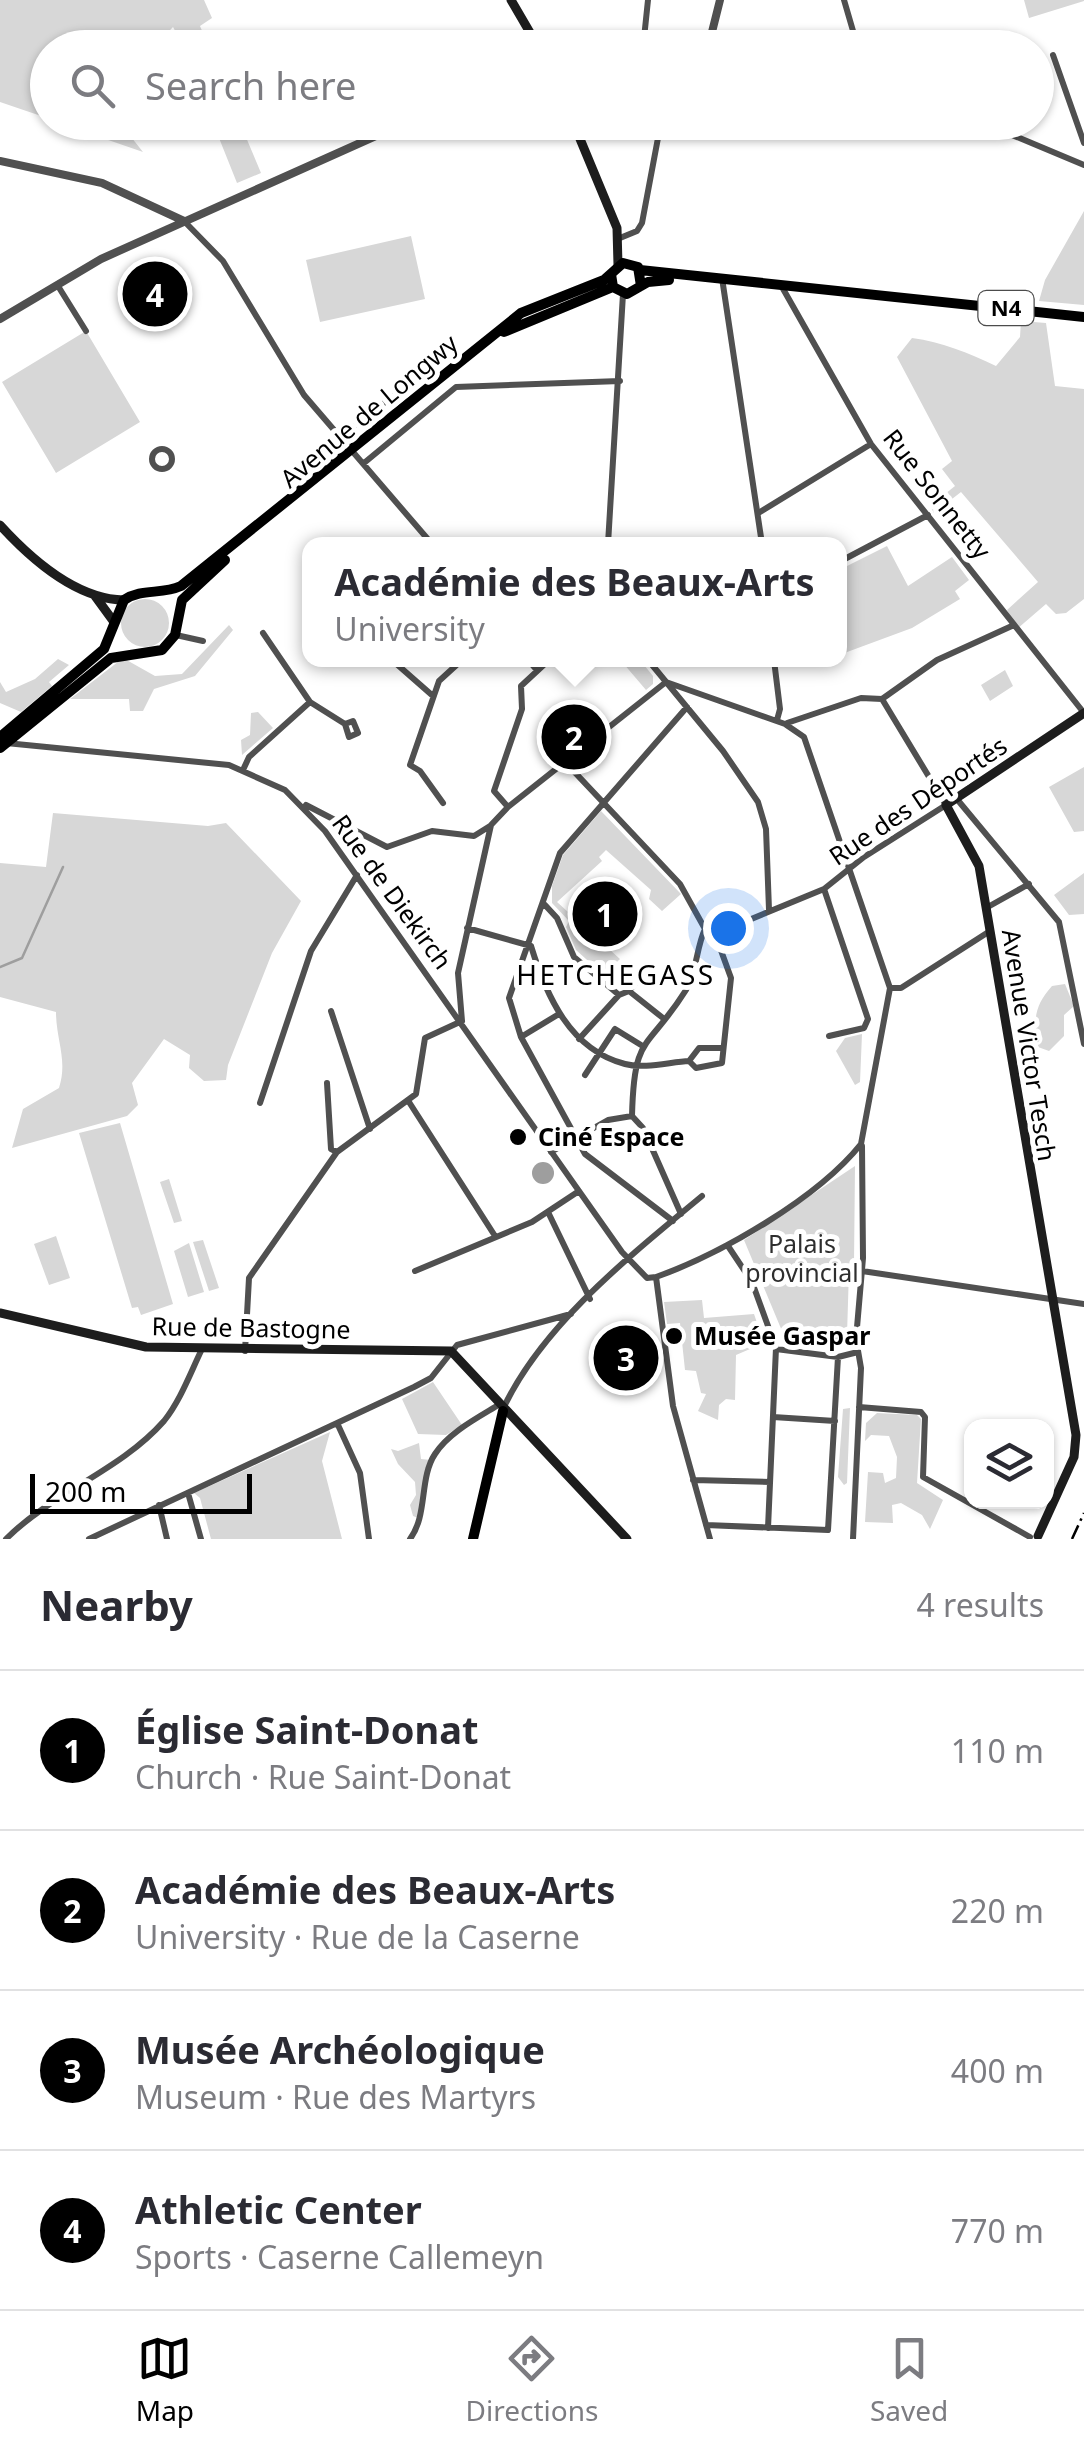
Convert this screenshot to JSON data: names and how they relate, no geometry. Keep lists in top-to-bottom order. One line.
{"streets":{"main road":["N4","Avenue de Longwy","Rue des Déportés","Avenue Victor Tesch","Rue de Bastogne"],"street":["Rue Sonnetty","Rue de Diekirch"]},"crossings":[["N4","Avenue de Longwy"],["Avenue de Longwy","Rue Sonnetty"],["Rue Sonnetty","Rue des Déportés"],["Rue des Déportés","Avenue Victor Tesch"]],"districts":["HETCHEGASS"],"parks":["Palais provincial"],"places":["Ciné Espace","Musée Gaspar"],"scale_bar":"200 m","page":{"search":"Search here","pins":["4","2","1","3"],"popup":["Académie des Beaux-Arts","University"],"scale":"200 m","heading":["Nearby","4 results"],"list":[{"mark":"1","name":"Église Saint-Donat","note":"Church · Rue Saint-Donat","value":"110 m"},{"mark":"2","name":"Académie des Beaux-Arts","note":"University · Rue de la Caserne","value":"220 m"},{"mark":"3","name":"Musée Archéologique","note":"Museum · Rue des Martyrs","value":"400 m"},{"mark":"4","name":"Athletic Center","note":"Sports · Caserne Callemeyn","value":"770 m"}],"nav":["Map","Directions","Saved"]}}
